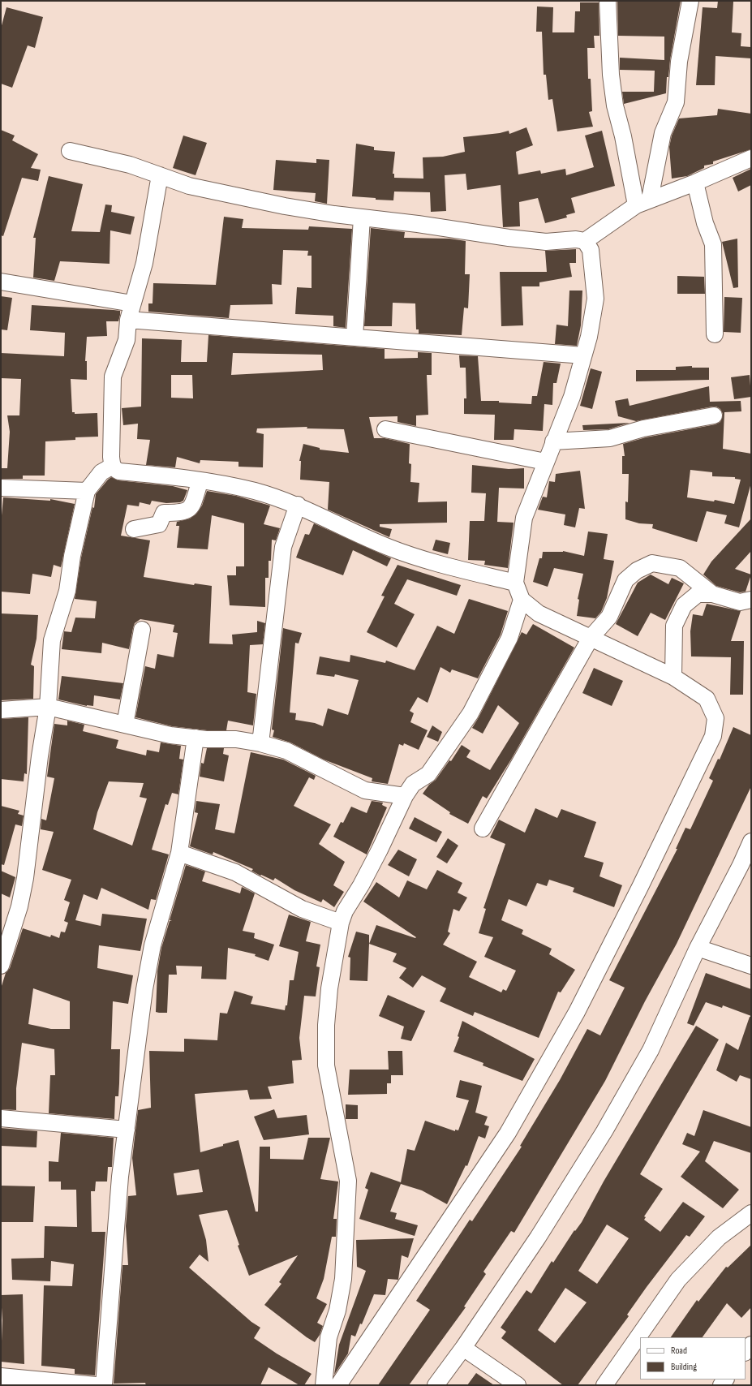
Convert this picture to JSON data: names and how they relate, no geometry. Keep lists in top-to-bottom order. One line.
{"legend":["Road","Building"]}
